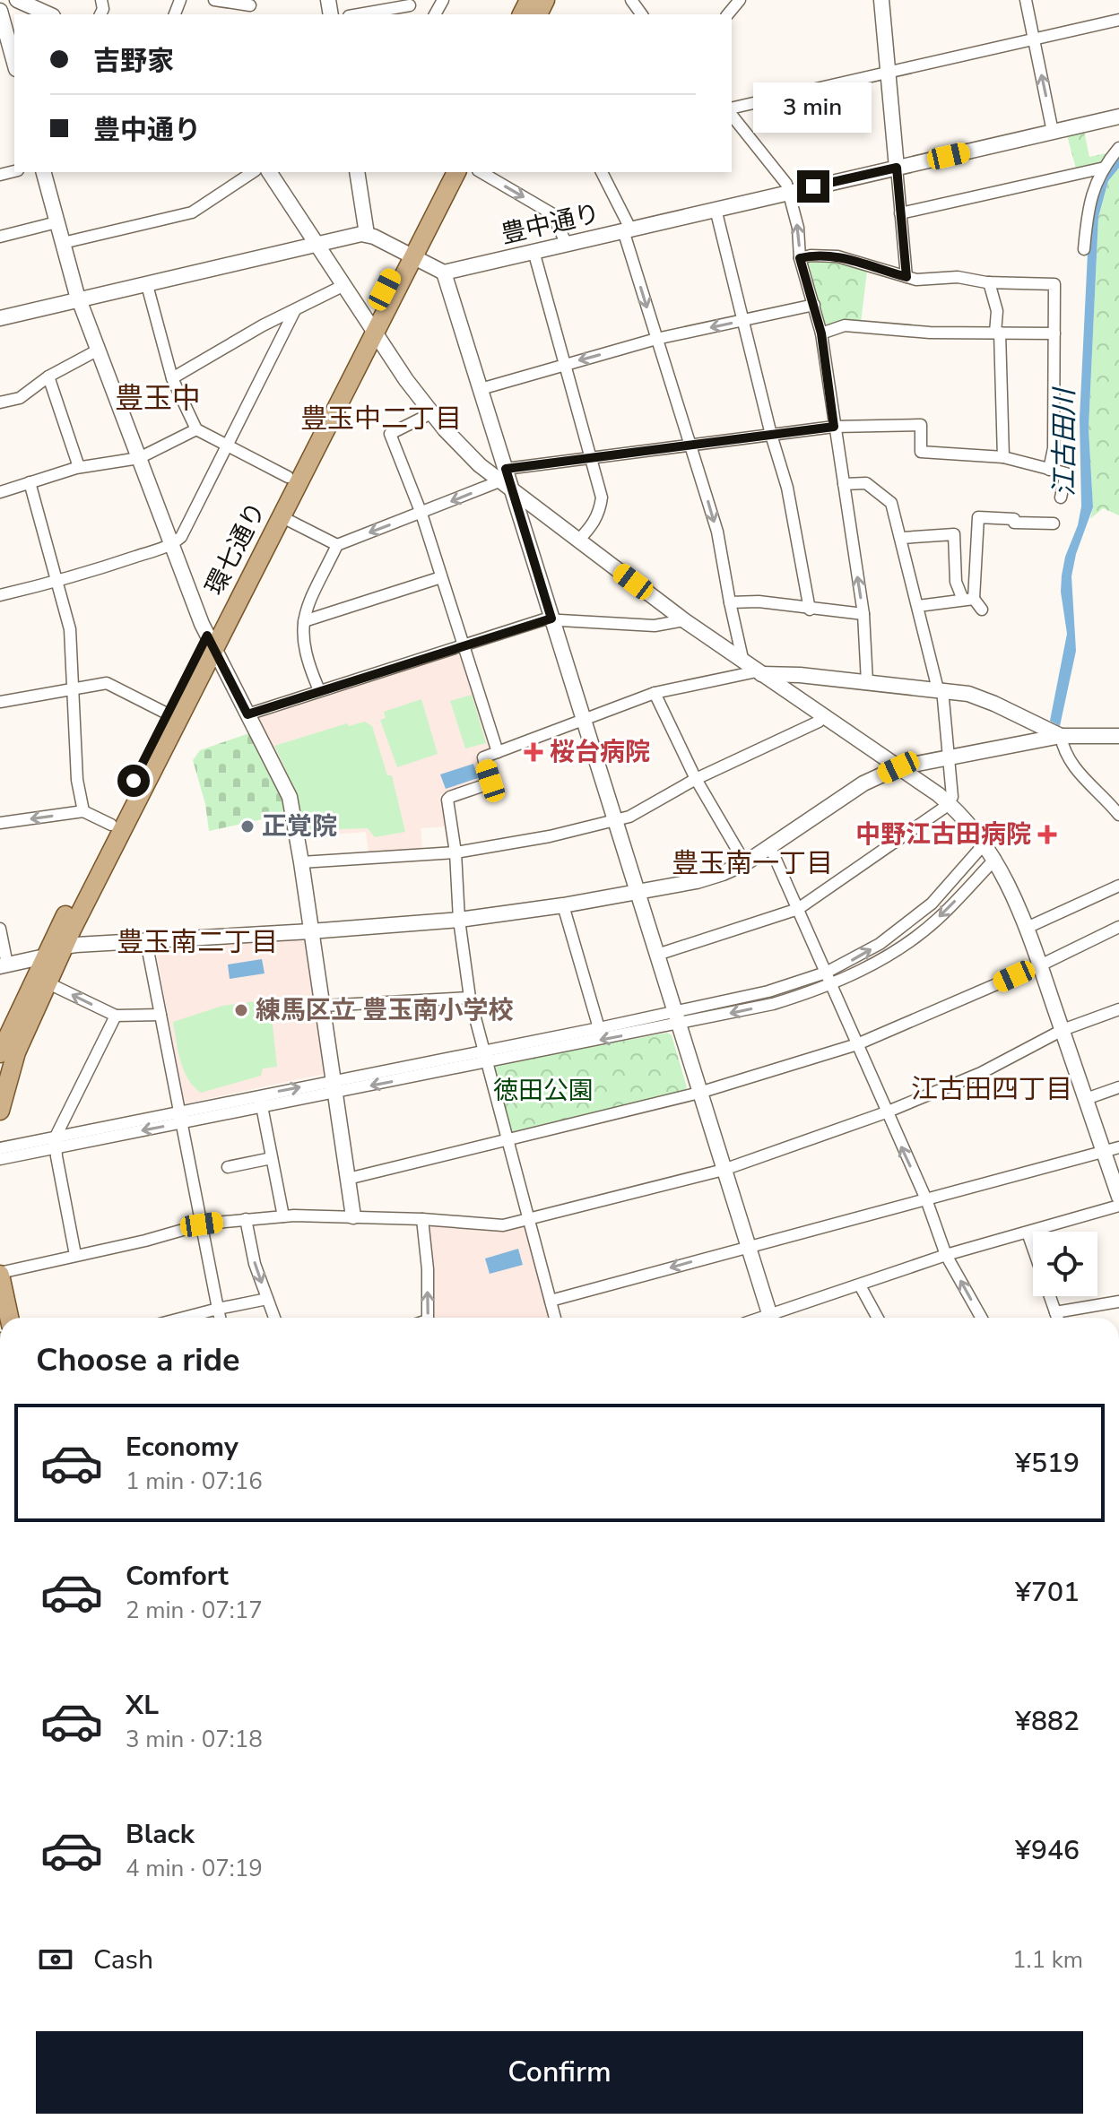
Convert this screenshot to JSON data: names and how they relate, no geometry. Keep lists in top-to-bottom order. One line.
{"streets":{"main road":["環七通り"],"street":["豊中通り"]},"districts":["豊玉中","豊玉中二丁目","豊玉南一丁目","豊玉南二丁目","江古田四丁目"],"water":["江古田川"],"parks":["徳田公園"],"places":{"health":["桜台病院","中野江古田病院"],"other":["正覚院","練馬区立 豊玉南小学校"]},"page":{"banner":["吉野家","豊中通り"],"bubble":"3 min","heading":"Choose a ride","list":[{"name":"Economy","note":"1 min · 07:16","value":"¥519"},{"name":"Comfort","note":"2 min · 07:17","value":"¥701"},{"name":"XL","note":"3 min · 07:18","value":"¥882"},{"name":"Black","note":"4 min · 07:19","value":"¥946"}],"pay":["Cash","1.1 km"],"buttons":"Confirm"}}
